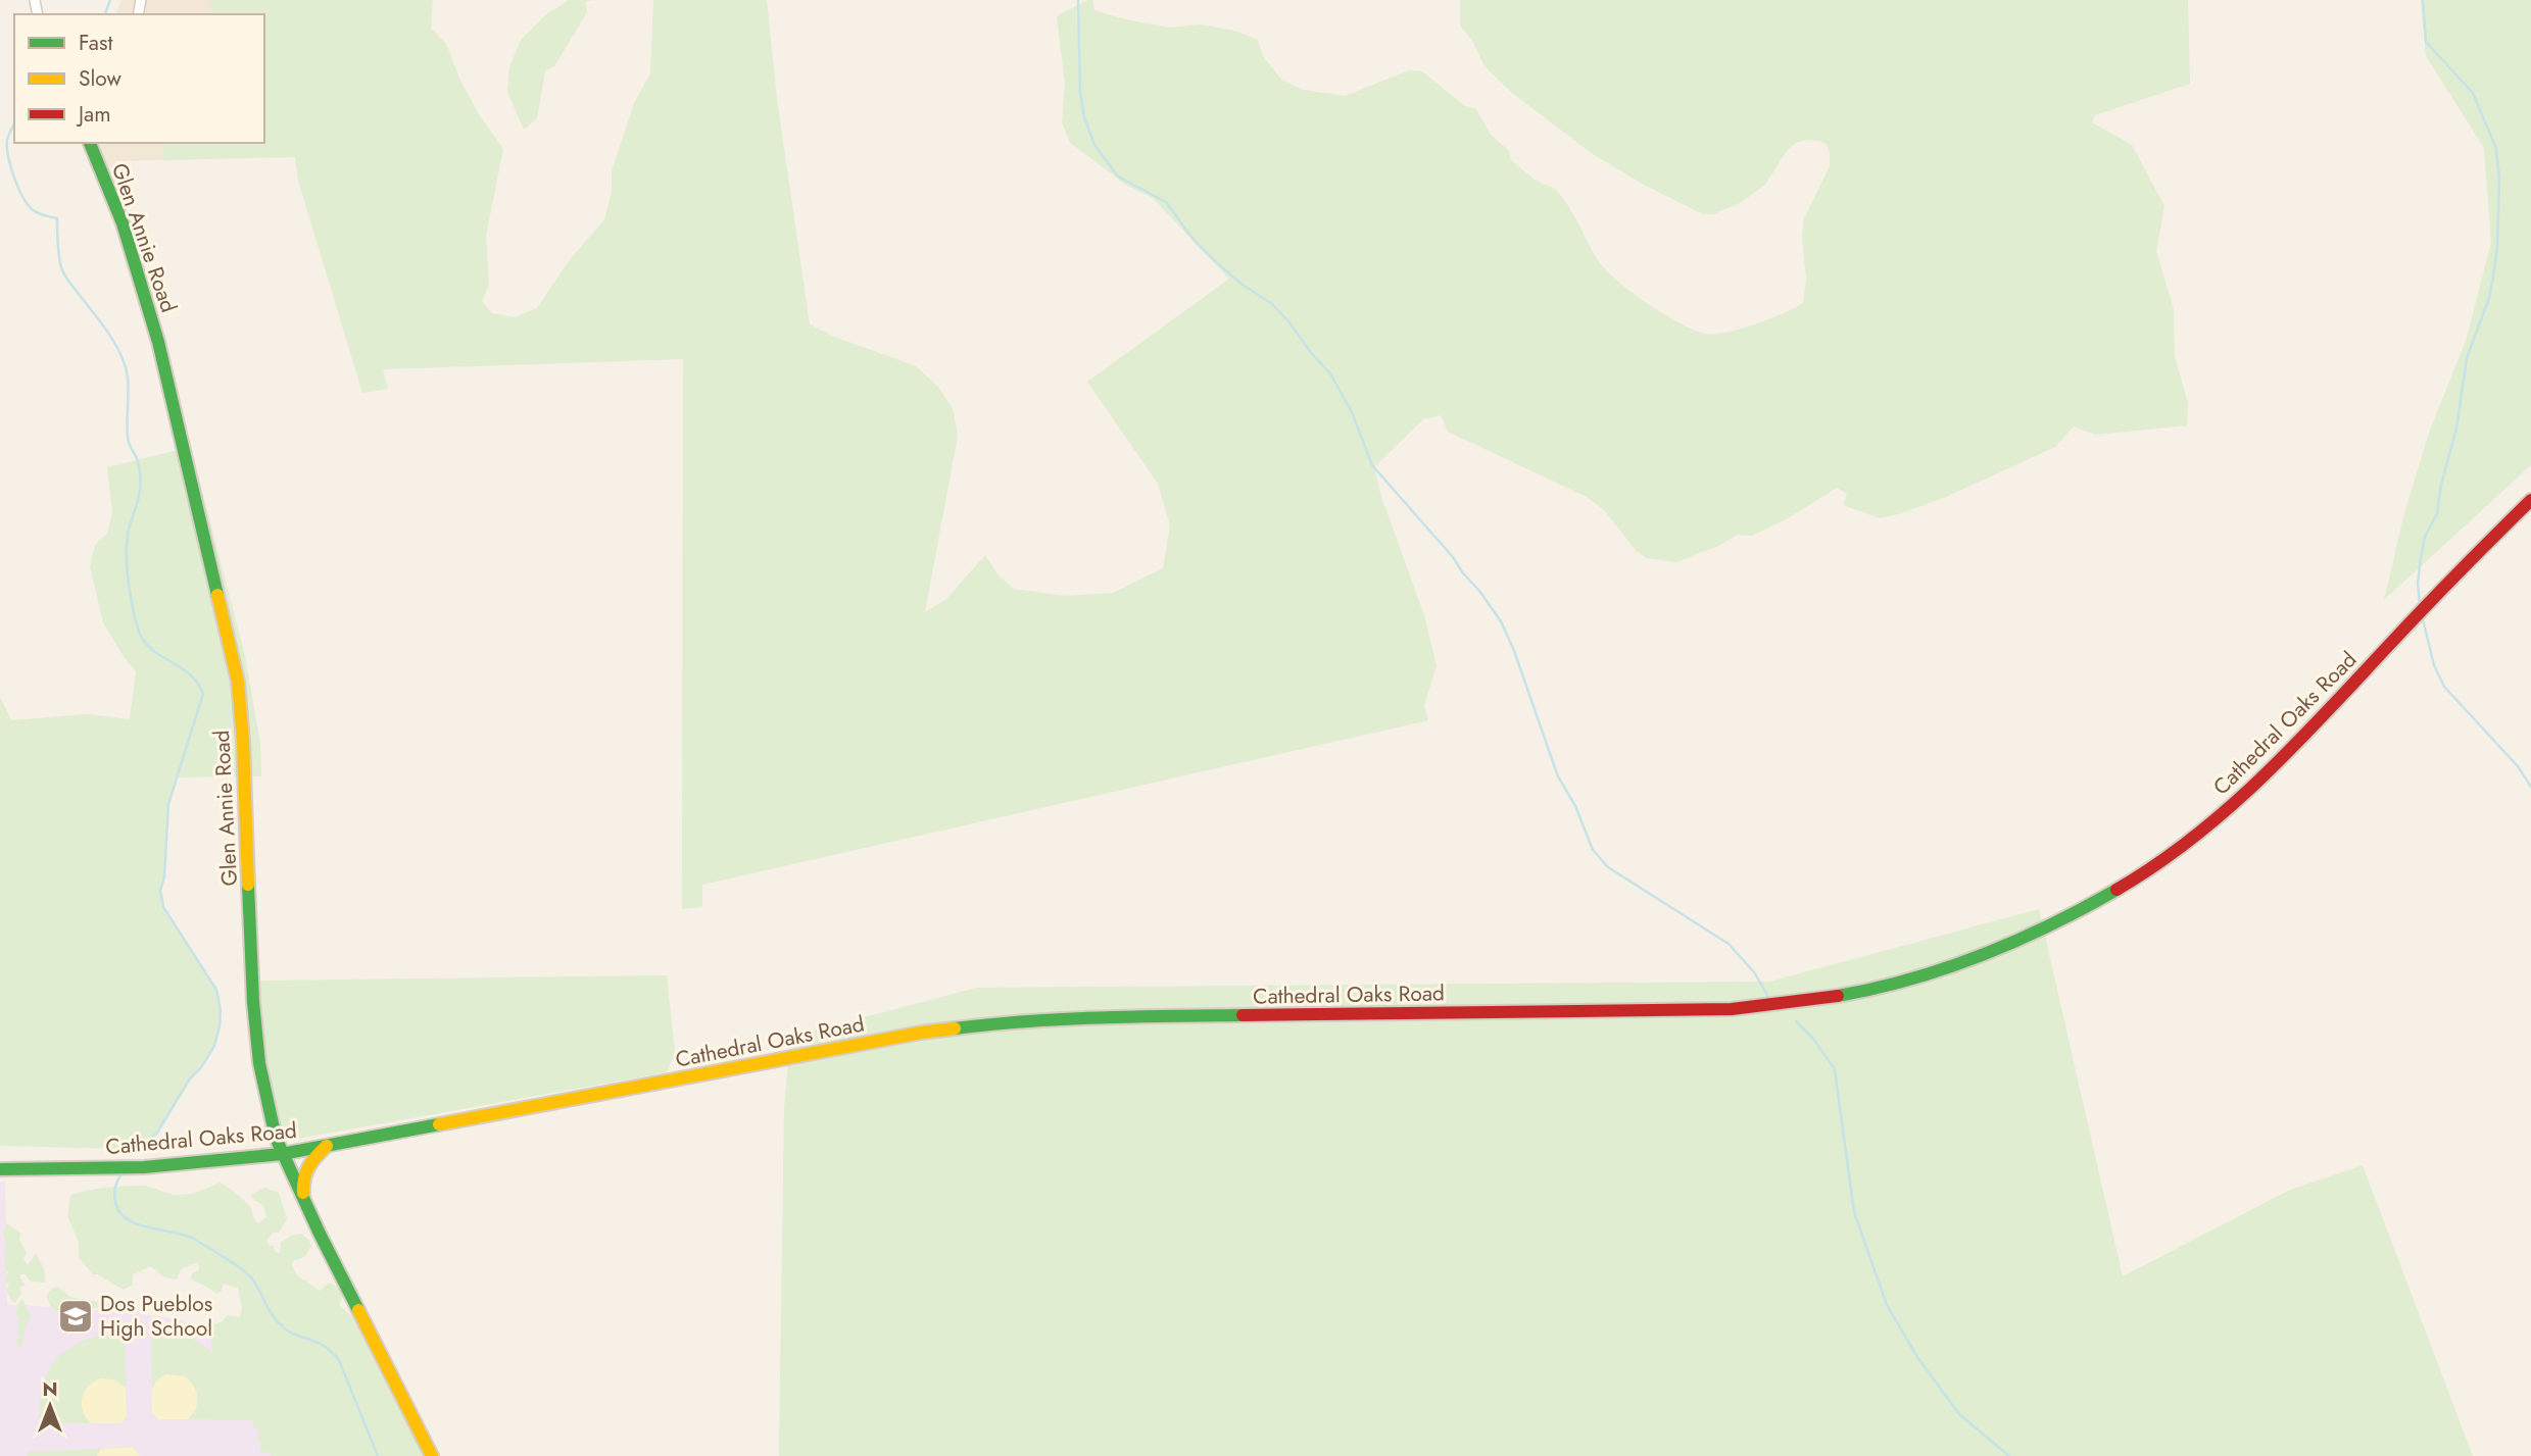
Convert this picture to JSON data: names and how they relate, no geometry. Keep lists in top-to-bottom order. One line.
{"streets":{"main road":["Glen Annie Road","Cathedral Oaks Road"]},"crossings":[["Glen Annie Road","Cathedral Oaks Road"]],"places":{"school or university":["Dos Pueblos High School"]},"legend":["Fast","Slow","Jam"],"north":"top"}
